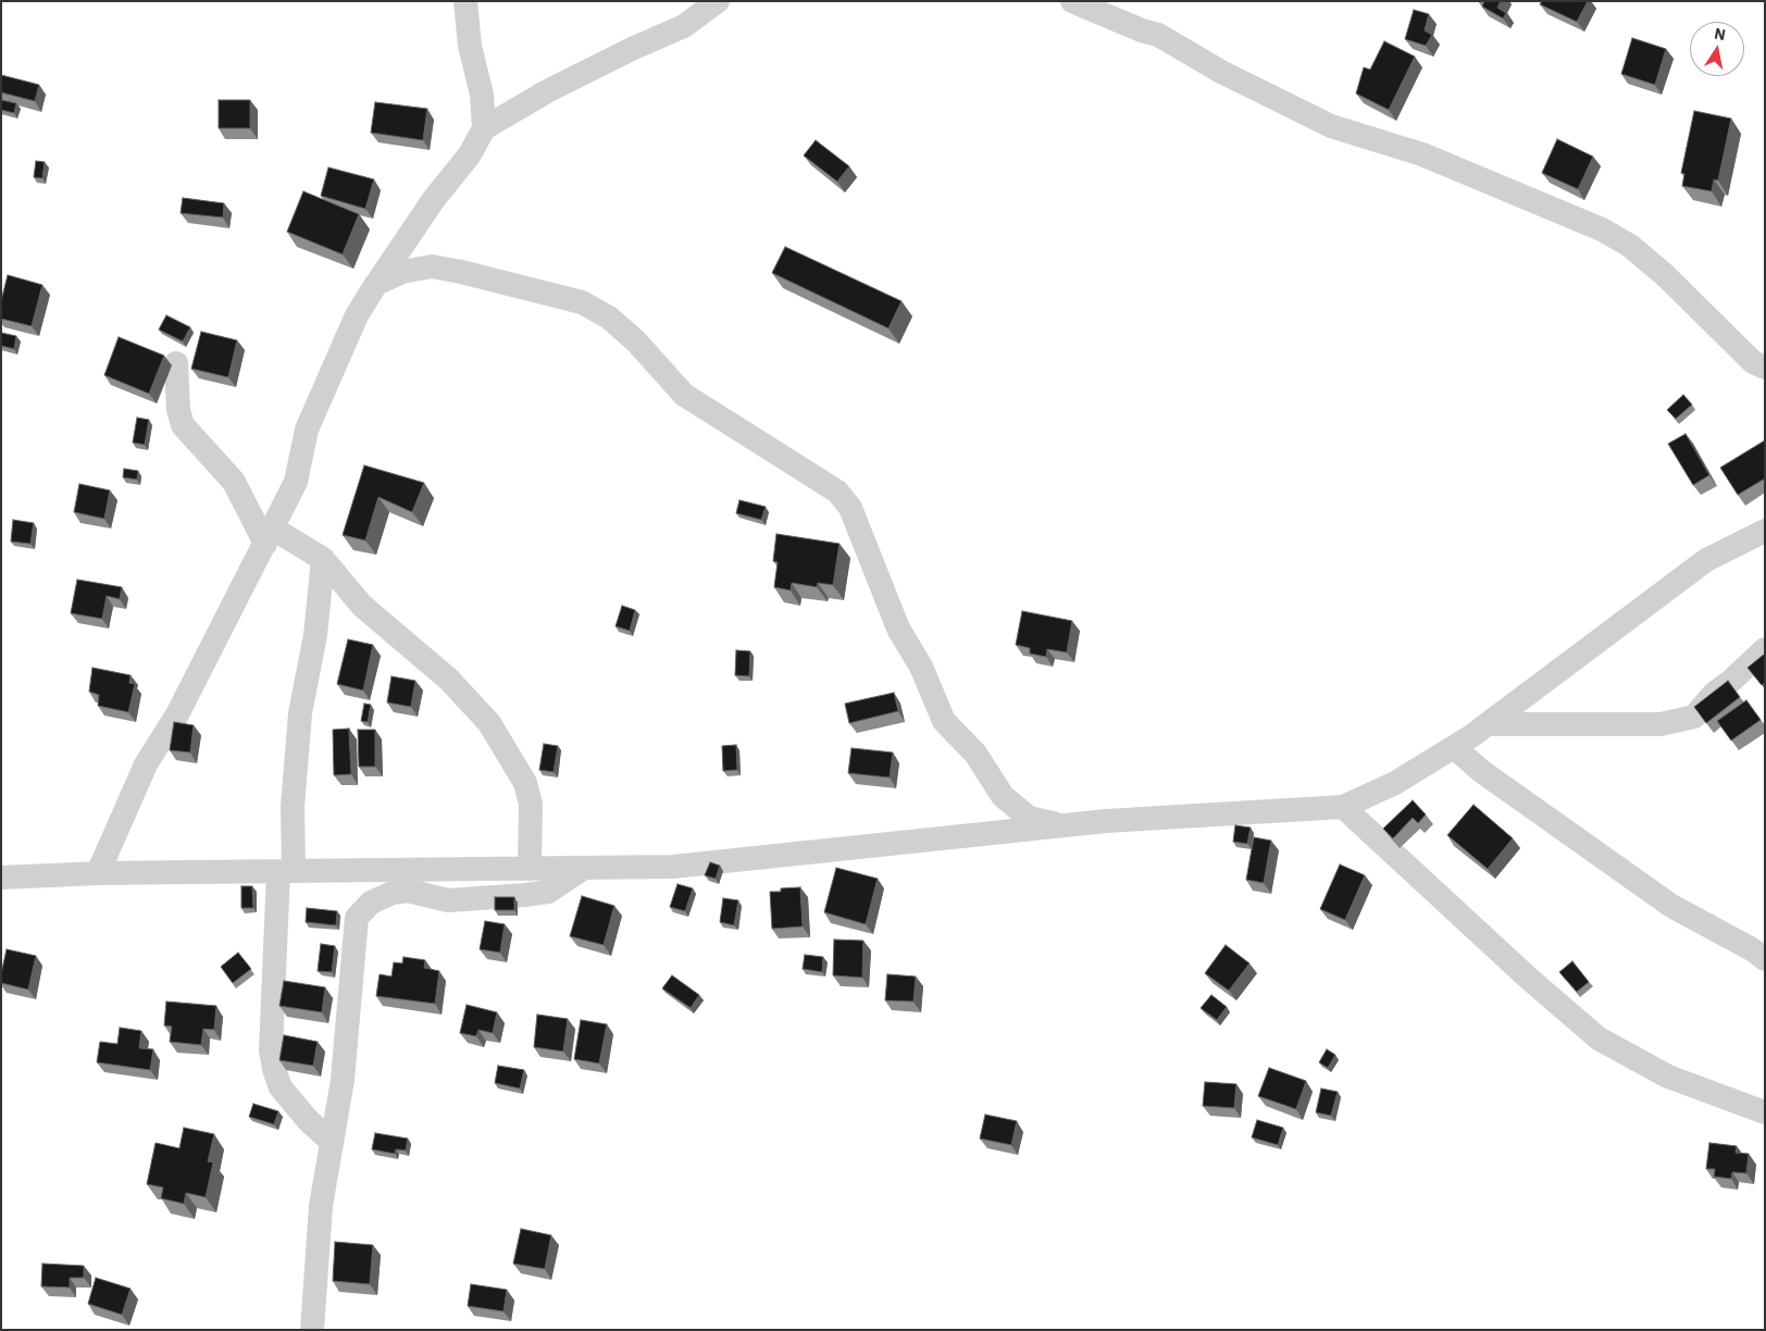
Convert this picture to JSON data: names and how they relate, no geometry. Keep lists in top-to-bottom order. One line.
{"north":"top"}
